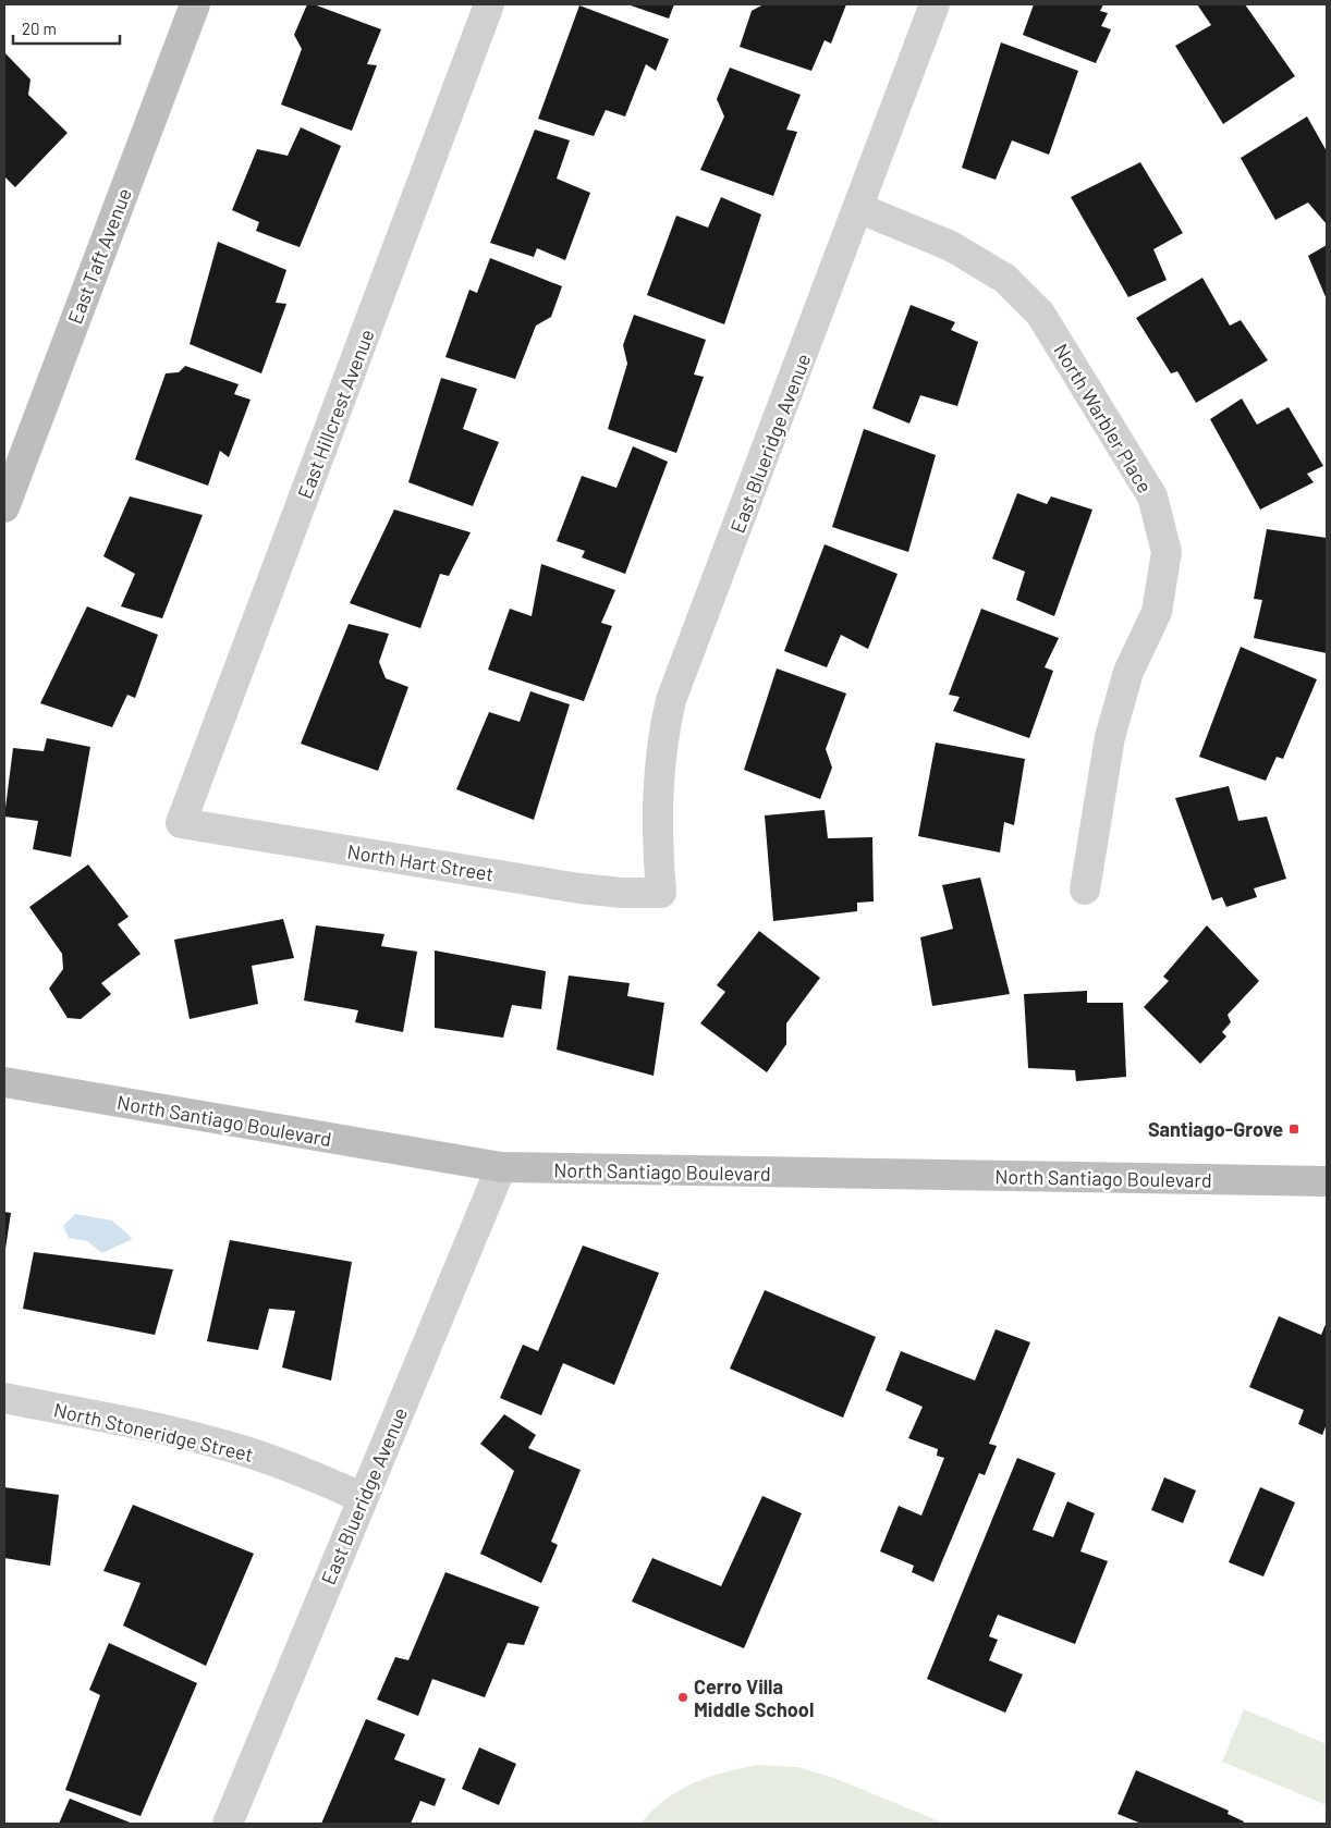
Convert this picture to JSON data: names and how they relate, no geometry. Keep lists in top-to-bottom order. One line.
{"streets":{"main road":["East Taft Avenue","North Santiago Boulevard"],"street":["East Hillcrest Avenue","North Warbler Place","East Blueridge Avenue","North Hart Street","North Stoneridge Street"]},"crossings":[["East Hillcrest Avenue","North Hart Street"],["North Warbler Place","East Blueridge Avenue"],["East Blueridge Avenue","North Hart Street"],["East Blueridge Avenue","North Santiago Boulevard"],["East Blueridge Avenue","North Stoneridge Street"]],"places":{"transit":["Santiago-Grove"],"other":["Cerro Villa Middle School"]},"scale_bar":"20 m"}
